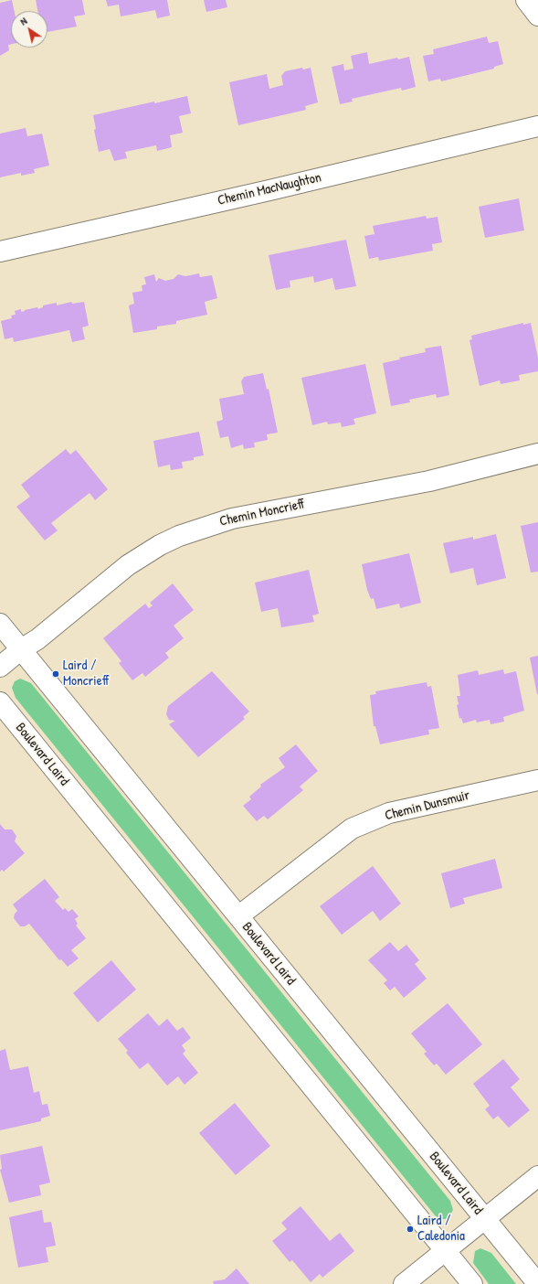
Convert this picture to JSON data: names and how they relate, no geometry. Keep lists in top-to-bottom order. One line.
{"streets":{"street":["Chemin MacNaughton","Chemin Moncrieff","Boulevard Laird","Chemin Dunsmuir"]},"crossings":[["Chemin Moncrieff","Boulevard Laird"],["Boulevard Laird","Chemin Dunsmuir"]],"places":["Laird / Moncrieff","Laird / Caledonia"],"north":"top left"}
